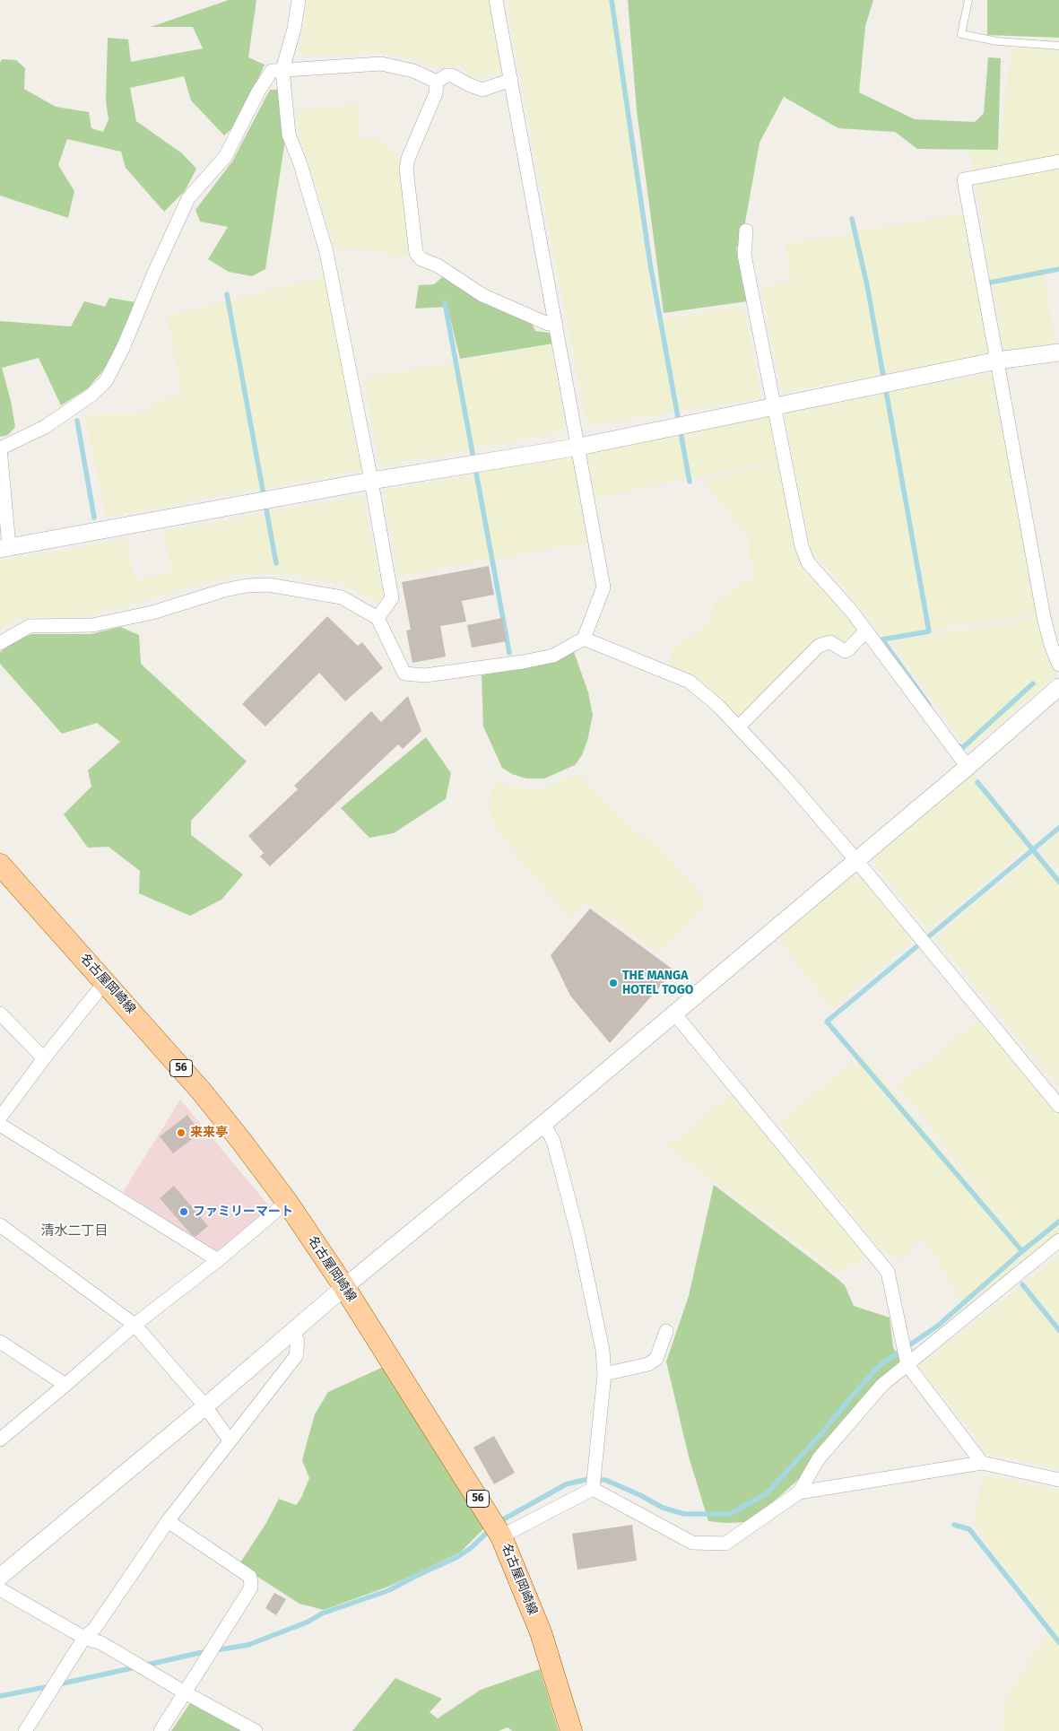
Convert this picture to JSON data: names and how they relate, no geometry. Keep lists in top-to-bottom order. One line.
{"streets":{"main road":["名古屋岡崎線","56"]},"districts":["清水二丁目"],"places":["THE MANGA HOTEL TOGO","来来亭","ファミリーマート"]}
